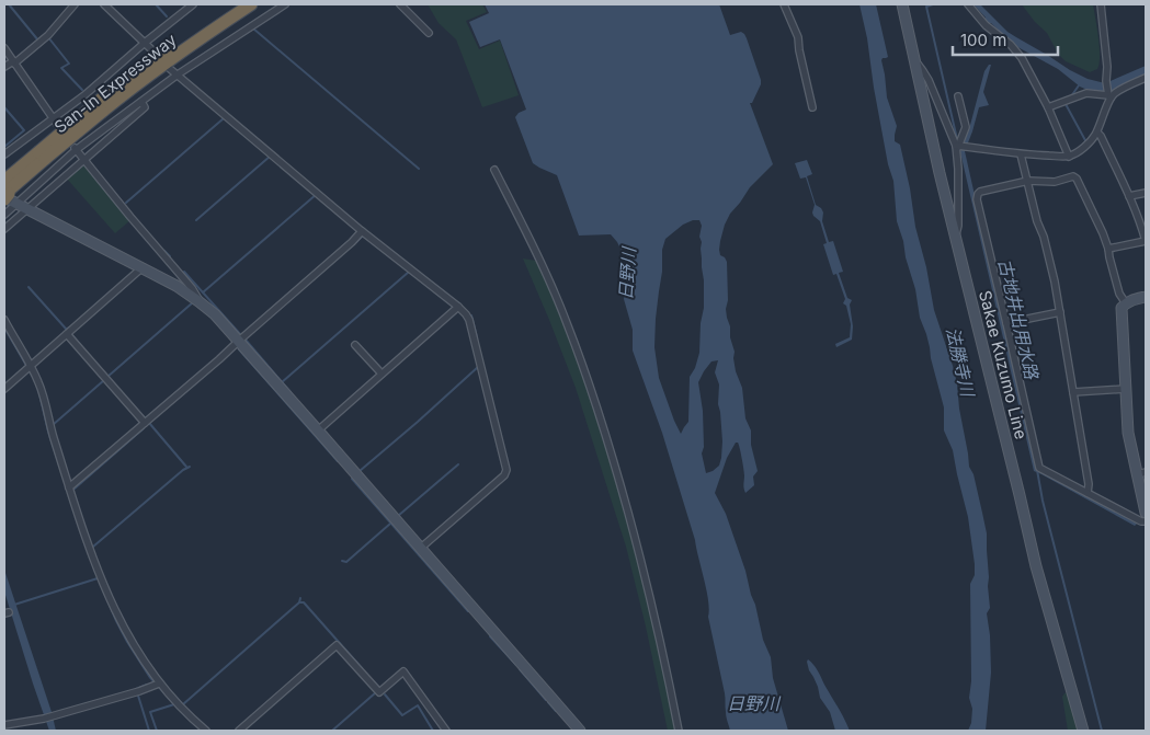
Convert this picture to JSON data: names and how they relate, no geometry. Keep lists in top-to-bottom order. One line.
{"streets":{"highway":["San-In Expressway"],"street":["Sakae Kuzumo Line"]},"water":["日野川","古地井出用水路","法勝寺川"],"scale_bar":"100 m"}
